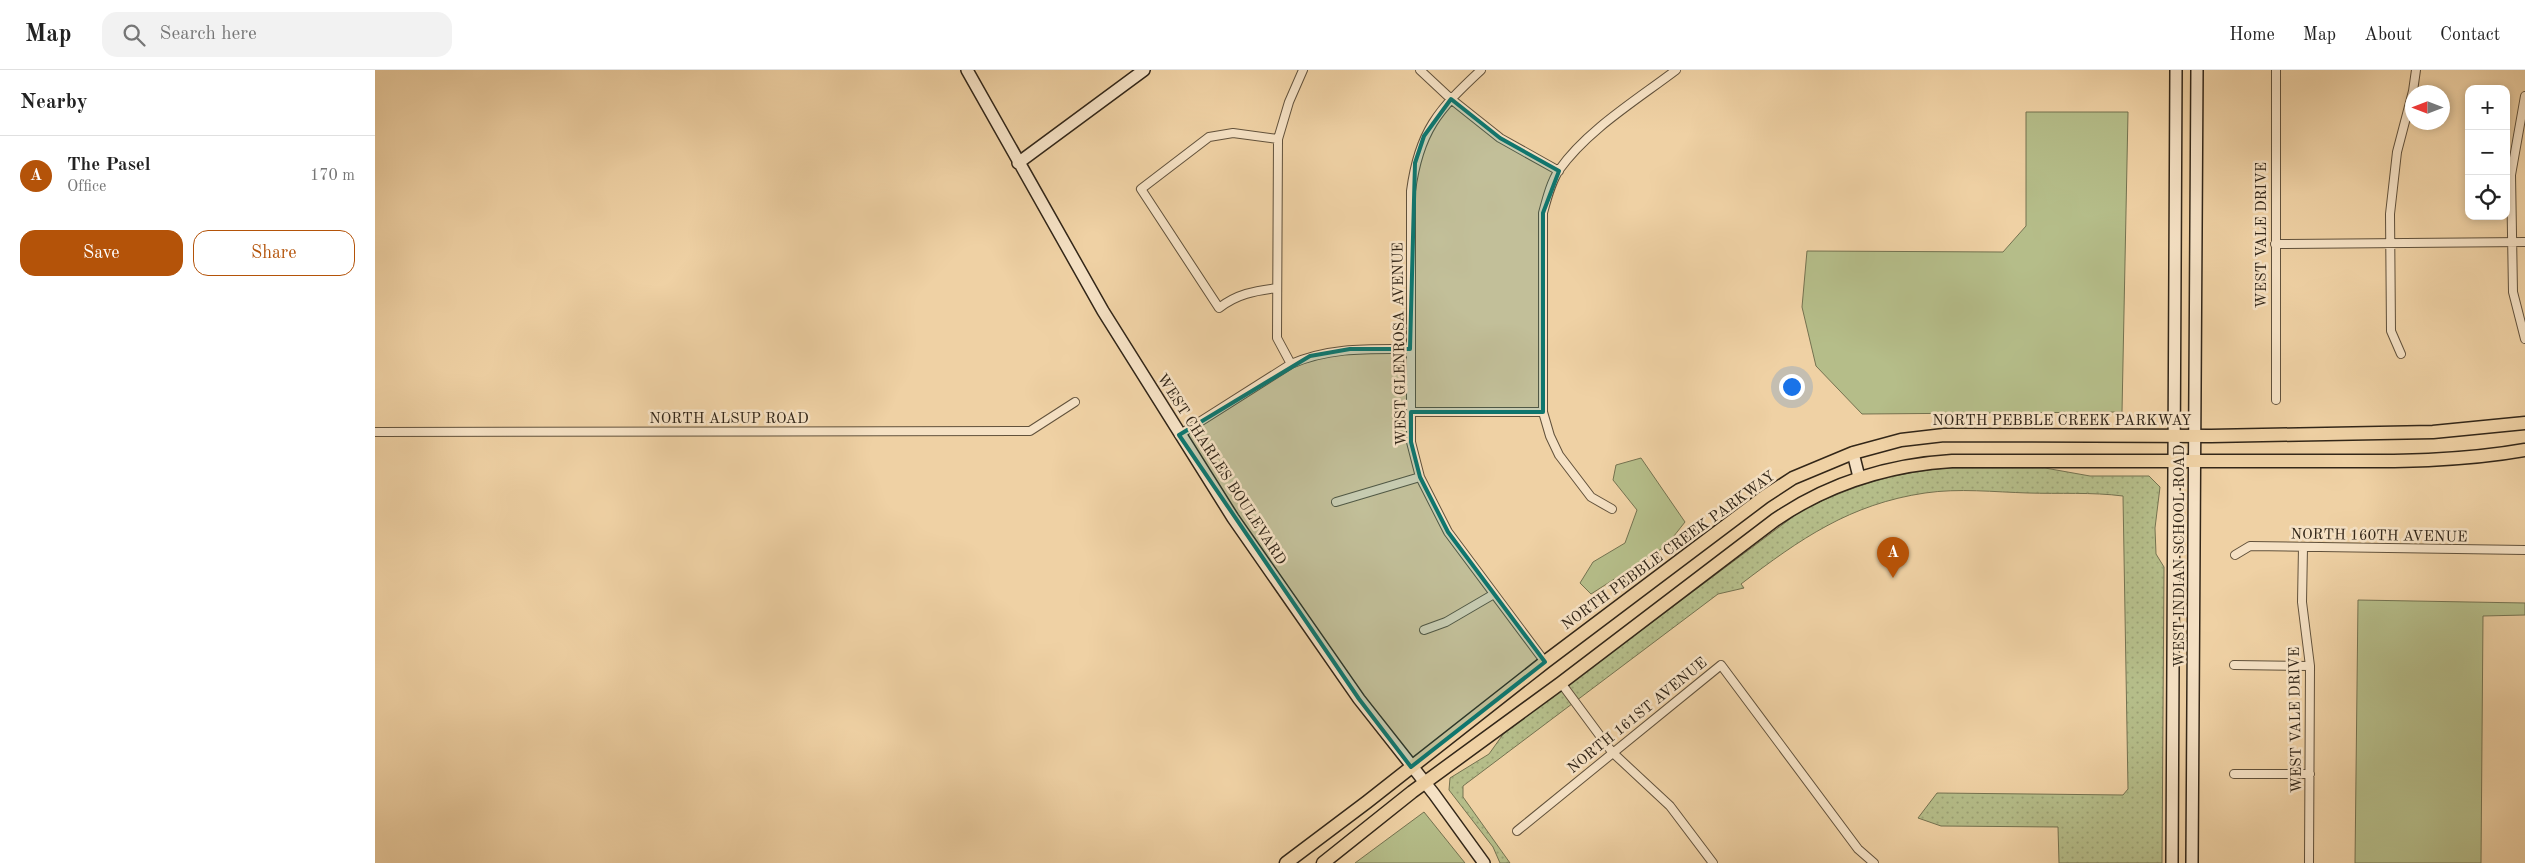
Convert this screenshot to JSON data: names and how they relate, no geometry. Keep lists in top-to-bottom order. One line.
{"streets":{"main road":["NORTH PEBBLE CREEK PARKWAY","WEST CHARLES BOULEVARD","WEST INDIAN SCHOOL ROAD"],"street":["WEST VALE DRIVE","WEST GLENROSA AVENUE","NORTH ALSUP ROAD","NORTH 160TH AVENUE","NORTH 161ST AVENUE"]},"crossings":[["WEST VALE DRIVE","NORTH 160TH AVENUE"],["WEST GLENROSA AVENUE","NORTH PEBBLE CREEK PARKWAY"],["NORTH PEBBLE CREEK PARKWAY","WEST CHARLES BOULEVARD"],["NORTH PEBBLE CREEK PARKWAY","WEST INDIAN SCHOOL ROAD"]],"north":"left","page":{"header":"Map","search":"Search here","nav":["Home","Map","About","Contact"],"heading":"Nearby","map_buttons":["+","−"],"list":[{"mark":"A","name":"The Pasel","note":"Office","value":"170 m"}],"buttons":["Save","Share"],"pins":"A"}}
